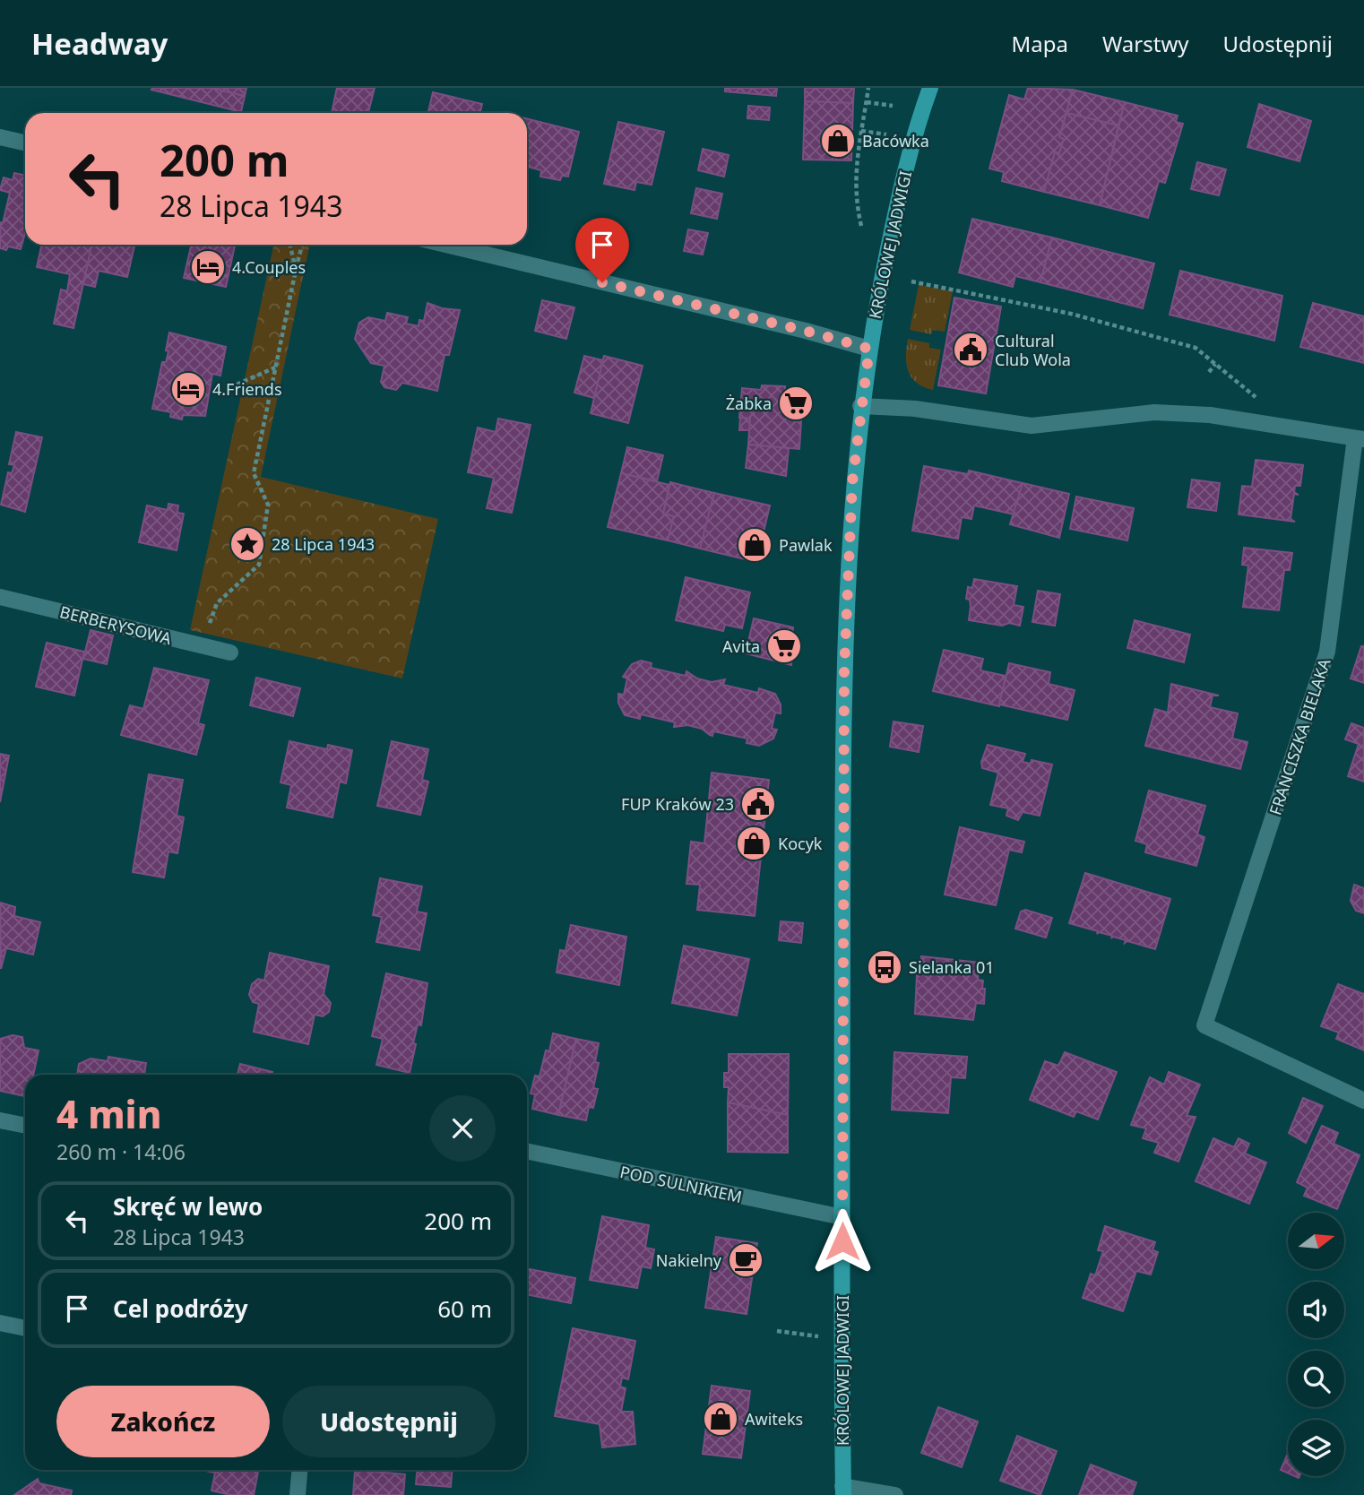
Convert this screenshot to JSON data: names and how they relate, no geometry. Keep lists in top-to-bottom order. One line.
{"streets":{"street":["KRÓLOWEJ JADWIGI","BERBERYSOWA","FRANCISZKA BIELAKA","POD SULNIKIEM"]},"crossings":[["KRÓLOWEJ JADWIGI","POD SULNIKIEM"]],"places":{"shop":["Bacówka","Pawlak","Kocyk","Awiteks"],"hotel":["4.Couples","4.Friends"],"public building":["Cultural Club Wola","FUP Kraków 23"],"supermarket":["Żabka","Avita"],"place":["28 Lipca 1943"],"bus stop":["Sielanka 01"],"cafe":["Nakielny"]},"north":"right","page":{"header":"Headway","nav":["Mapa","Warstwy","Udostępnij"],"turn":["200 m","28 Lipca 1943"],"heading":["4 min","260 m · 14:06"],"list":[{"name":"Skręć w lewo","note":"28 Lipca 1943","value":"200 m"},{"name":"Cel podróży","value":"60 m"}],"buttons":["Zakończ","Udostępnij"]}}
